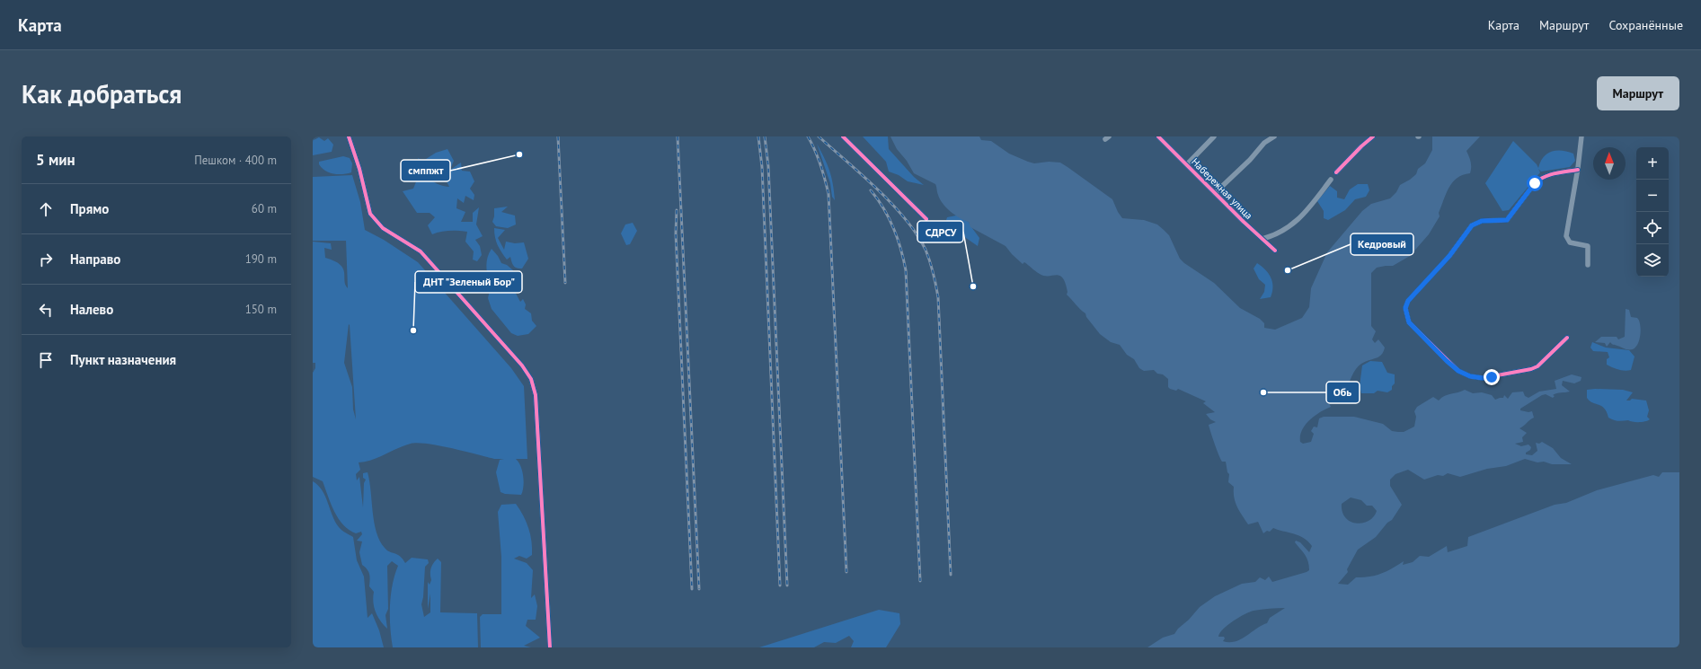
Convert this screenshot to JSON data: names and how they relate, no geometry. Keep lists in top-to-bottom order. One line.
{"streets":{"street":["Набережная улица"]},"places":["смппжт","Кедровый","СДРСУ","ДНТ \"Зеленый Бор\"","Обь"],"north":"top","page":{"header":"Карта","nav":["Карта","Маршрут","Сохранённые"],"buttons":"Маршрут","title":"Как добраться","heading":["5 мин","Пешком · 400 m"],"map_buttons":["+","−"],"list":[["Прямо","60 m"],["Направо","190 m"],["Налево","150 m"],"Пункт назначения"]}}
